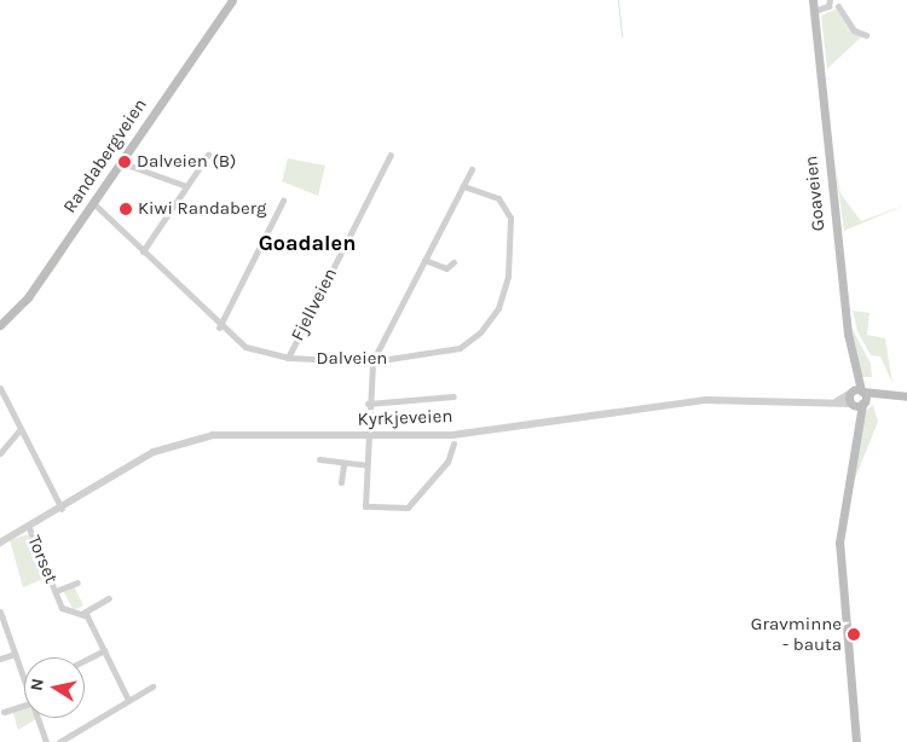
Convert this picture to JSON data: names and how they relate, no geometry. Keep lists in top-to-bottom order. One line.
{"streets":{"main road":["Randabergveien","Goaveien"],"street":["Fjellveien","Dalveien","Kyrkjeveien","Torset"]},"crossings":[["Randabergveien","Dalveien"],["Goaveien","Kyrkjeveien"],["Fjellveien","Dalveien"],["Kyrkjeveien","Torset"]],"districts":["Goadalen"],"places":["Dalveien (B)","Kiwi Randaberg","Gravminne - bauta"],"north":"left"}
